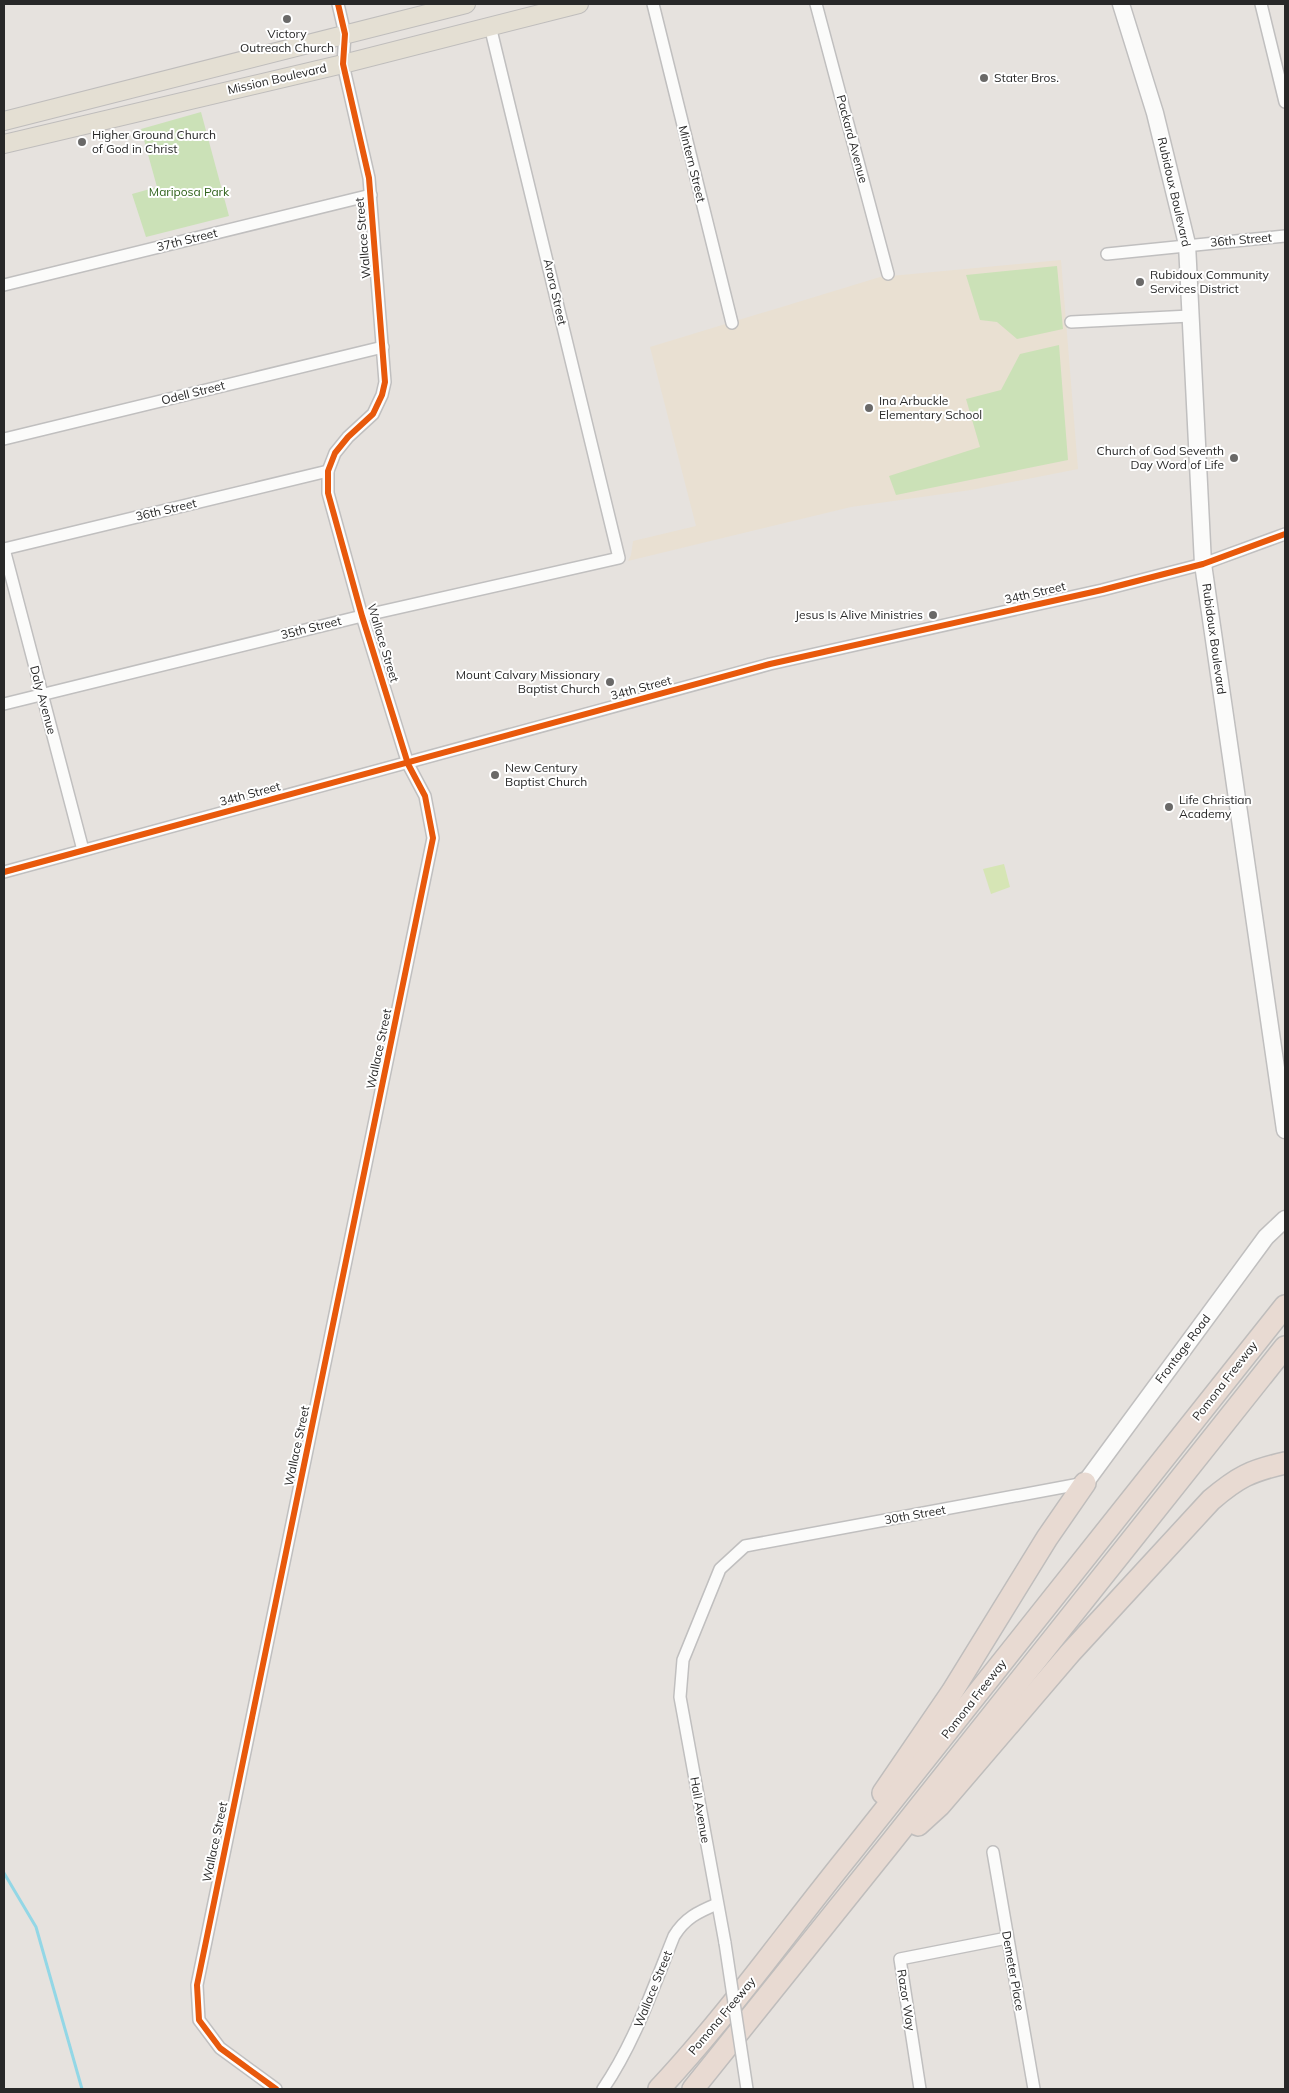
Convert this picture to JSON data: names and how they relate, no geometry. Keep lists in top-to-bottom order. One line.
{"streets":{"highway":["Pomona Freeway"],"main road":["Mission Boulevard","Rubidoux Boulevard","Frontage Road"],"street":["Packard Avenue","Mintern Street","Wallace Street","37th Street","36th Street","Arora Street","Odell Street","34th Street","35th Street","Daly Avenue","30th Street","Hall Avenue","Demeter Place","Razor Way"]},"crossings":[["Mission Boulevard","Wallace Street"],["Mission Boulevard","Arora Street"],["Rubidoux Boulevard","36th Street"],["Rubidoux Boulevard","34th Street"],["Wallace Street","37th Street"],["Wallace Street","36th Street"],["Wallace Street","Odell Street"],["Wallace Street","34th Street"],["Wallace Street","35th Street"],["Wallace Street","Hall Avenue"],["36th Street","Daly Avenue"],["Arora Street","35th Street"],["34th Street","Daly Avenue"],["35th Street","Daly Avenue"],["Frontage Road","30th Street"],["30th Street","Hall Avenue"],["Demeter Place","Razor Way"]],"parks":["Mariposa Park"],"places":["Victory Outreach Church","Stater Bros.","Higher Ground Church of God in Christ","Rubidoux Community Services District","Ina Arbuckle Elementary School","Church of God Seventh Day Word of Life","Jesus Is Alive Ministries","Mount Calvary Missionary Baptist Church","New Century Baptist Church","Life Christian Academy"]}
